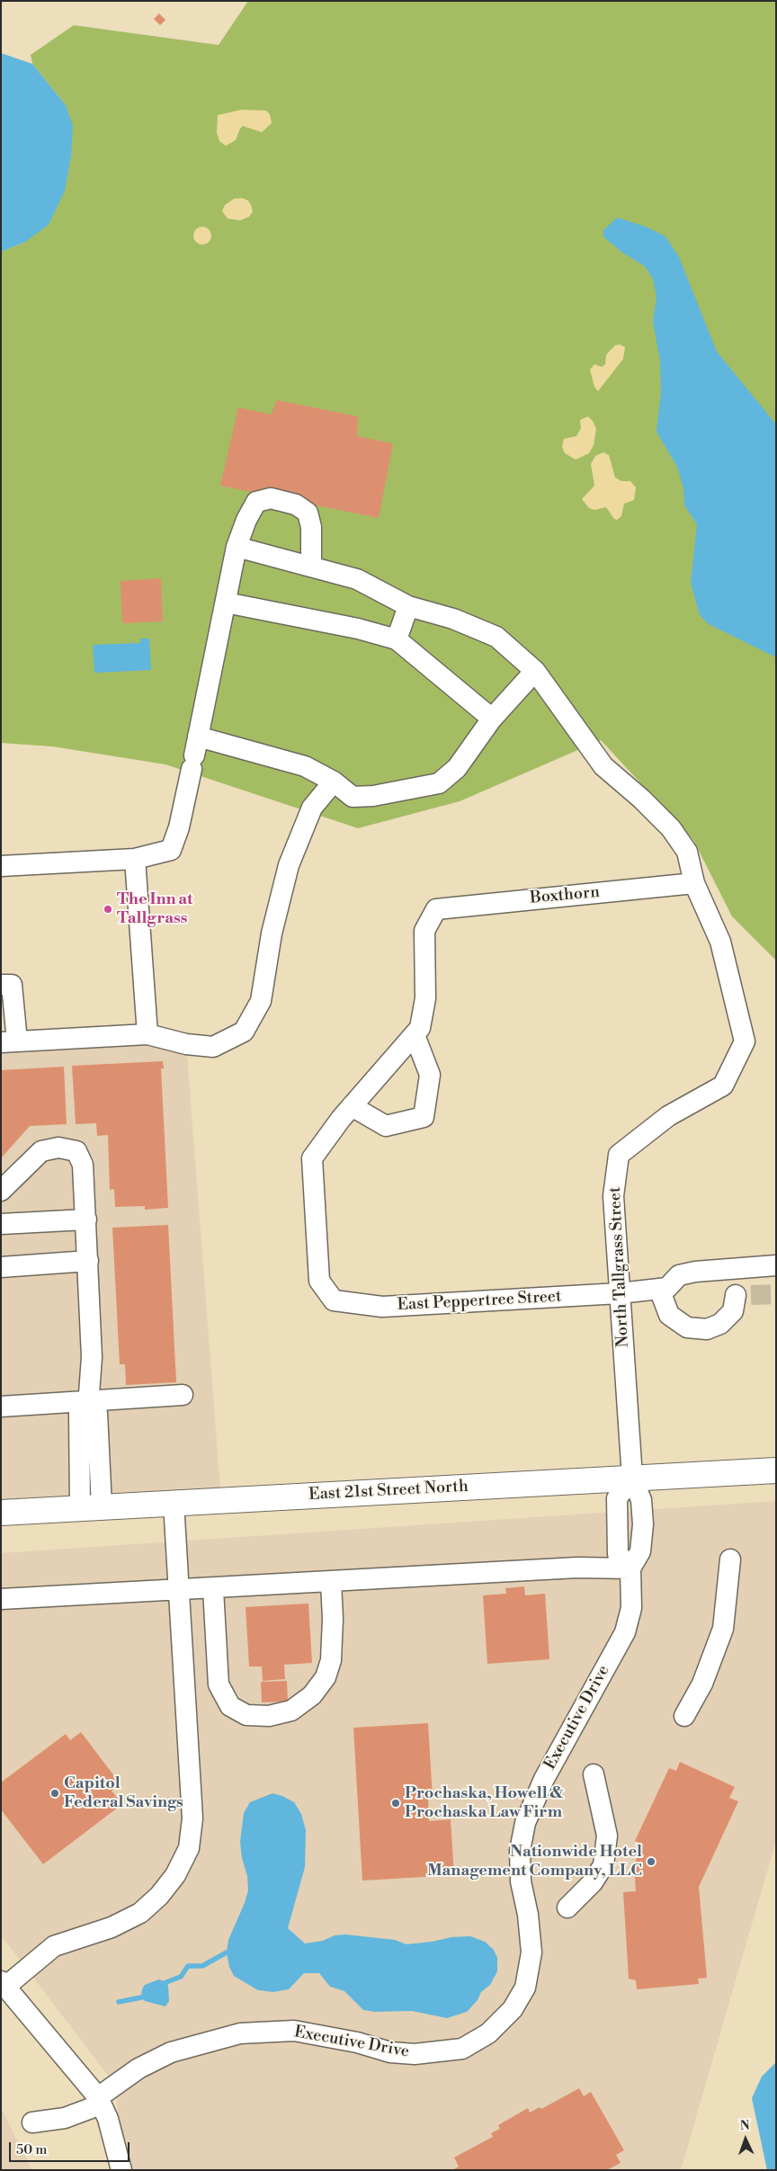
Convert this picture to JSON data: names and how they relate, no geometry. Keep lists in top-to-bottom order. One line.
{"streets":{"main road":["East 21st Street North"],"street":["Boxthorn","North Tallgrass Street","East Peppertree Street","Executive Drive"]},"crossings":[["Boxthorn","North Tallgrass Street"],["North Tallgrass Street","East Peppertree Street"],["North Tallgrass Street","East 21st Street North"],["North Tallgrass Street","Executive Drive"],["East 21st Street North","Executive Drive"]],"places":["The Inn at Tallgrass","Capitol Federal Savings","Prochaska, Howell & Prochaska Law Firm","Nationwide Hotel Management Company, LLC"],"scale_bar":"50 m","north":"top"}
